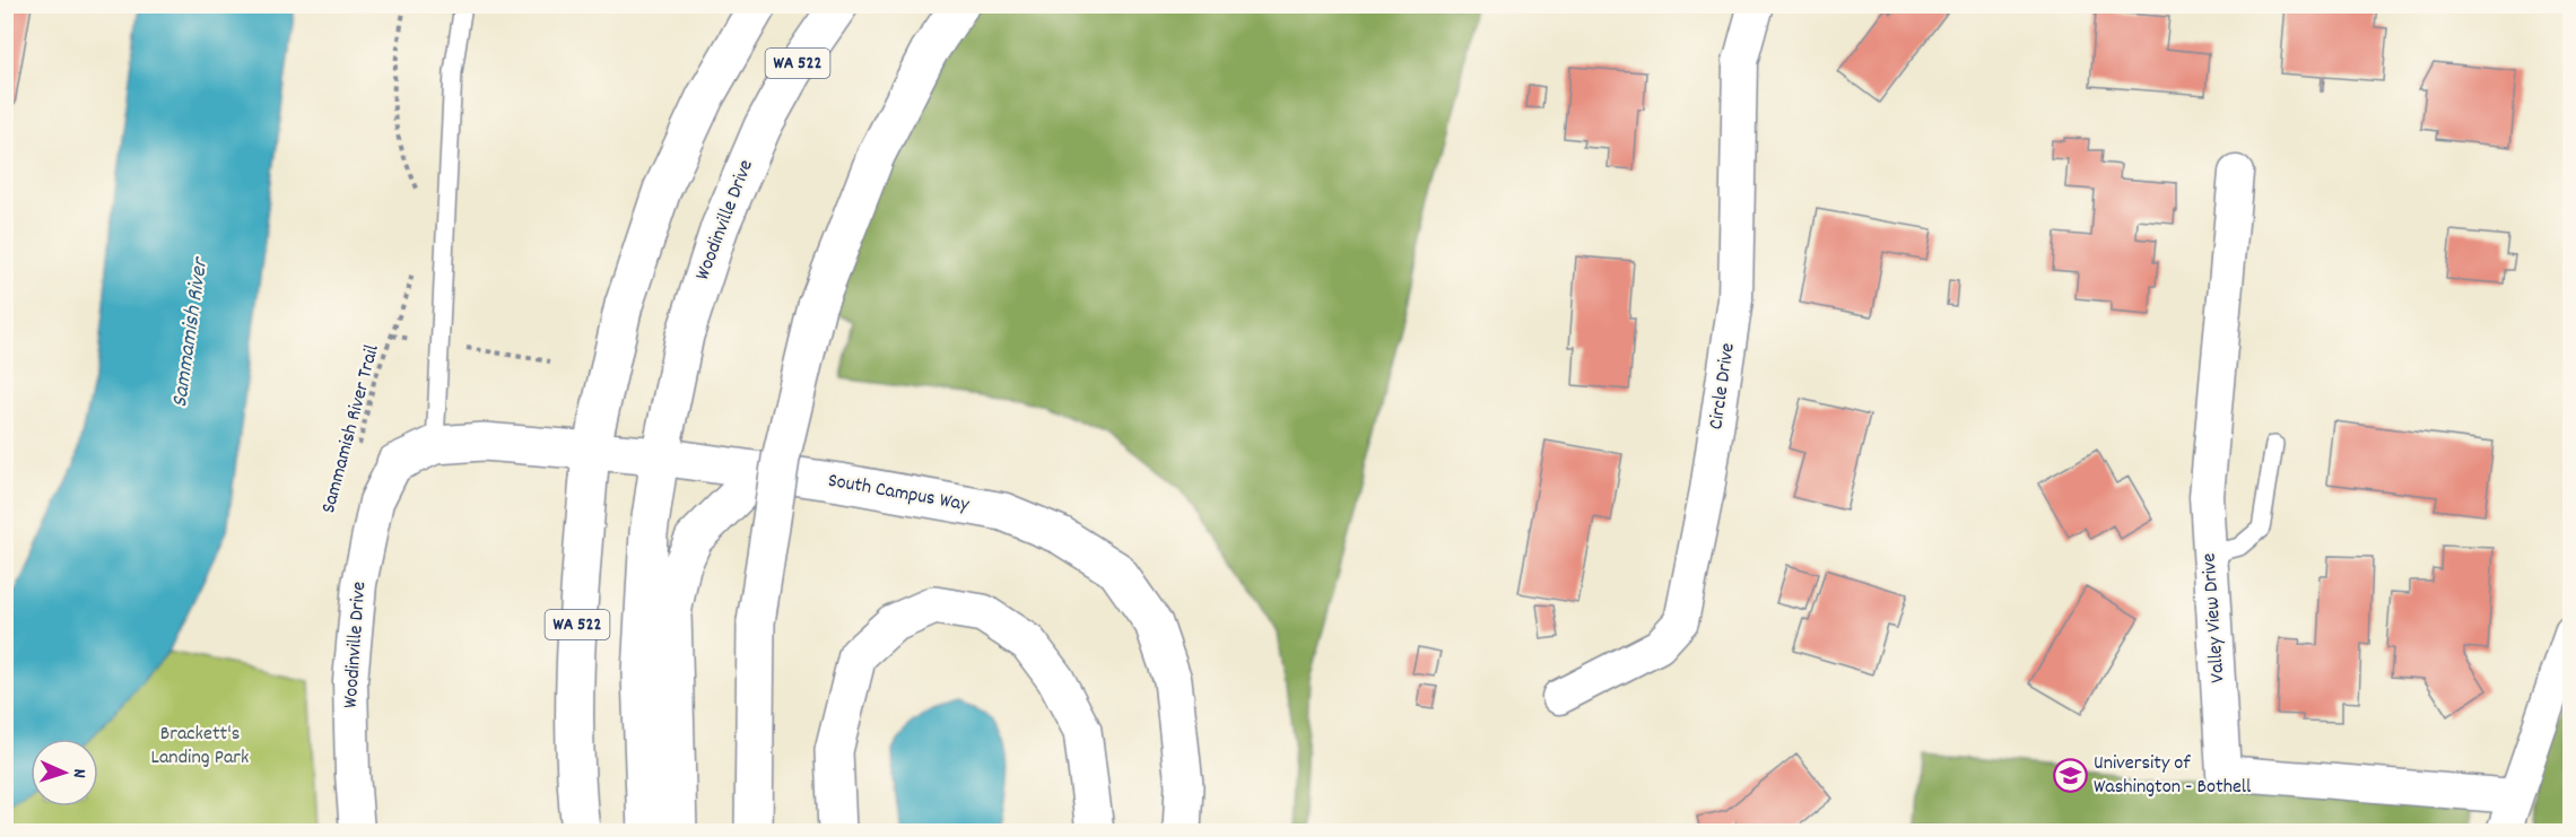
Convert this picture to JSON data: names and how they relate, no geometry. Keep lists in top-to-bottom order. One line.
{"streets":{"main road":["WA 522","Woodinville Drive","South Campus Way"],"street":["Circle Drive","Valley View Drive"],"path":["Sammamish River Trail"]},"crossings":[["WA 522","Woodinville Drive"],["WA 522","South Campus Way"],["Woodinville Drive","South Campus Way"]],"water":["Sammamish River"],"parks":["Brackett's Landing Park"],"places":{"school or university":["University of Washington - Bothell"]},"north":"right"}
